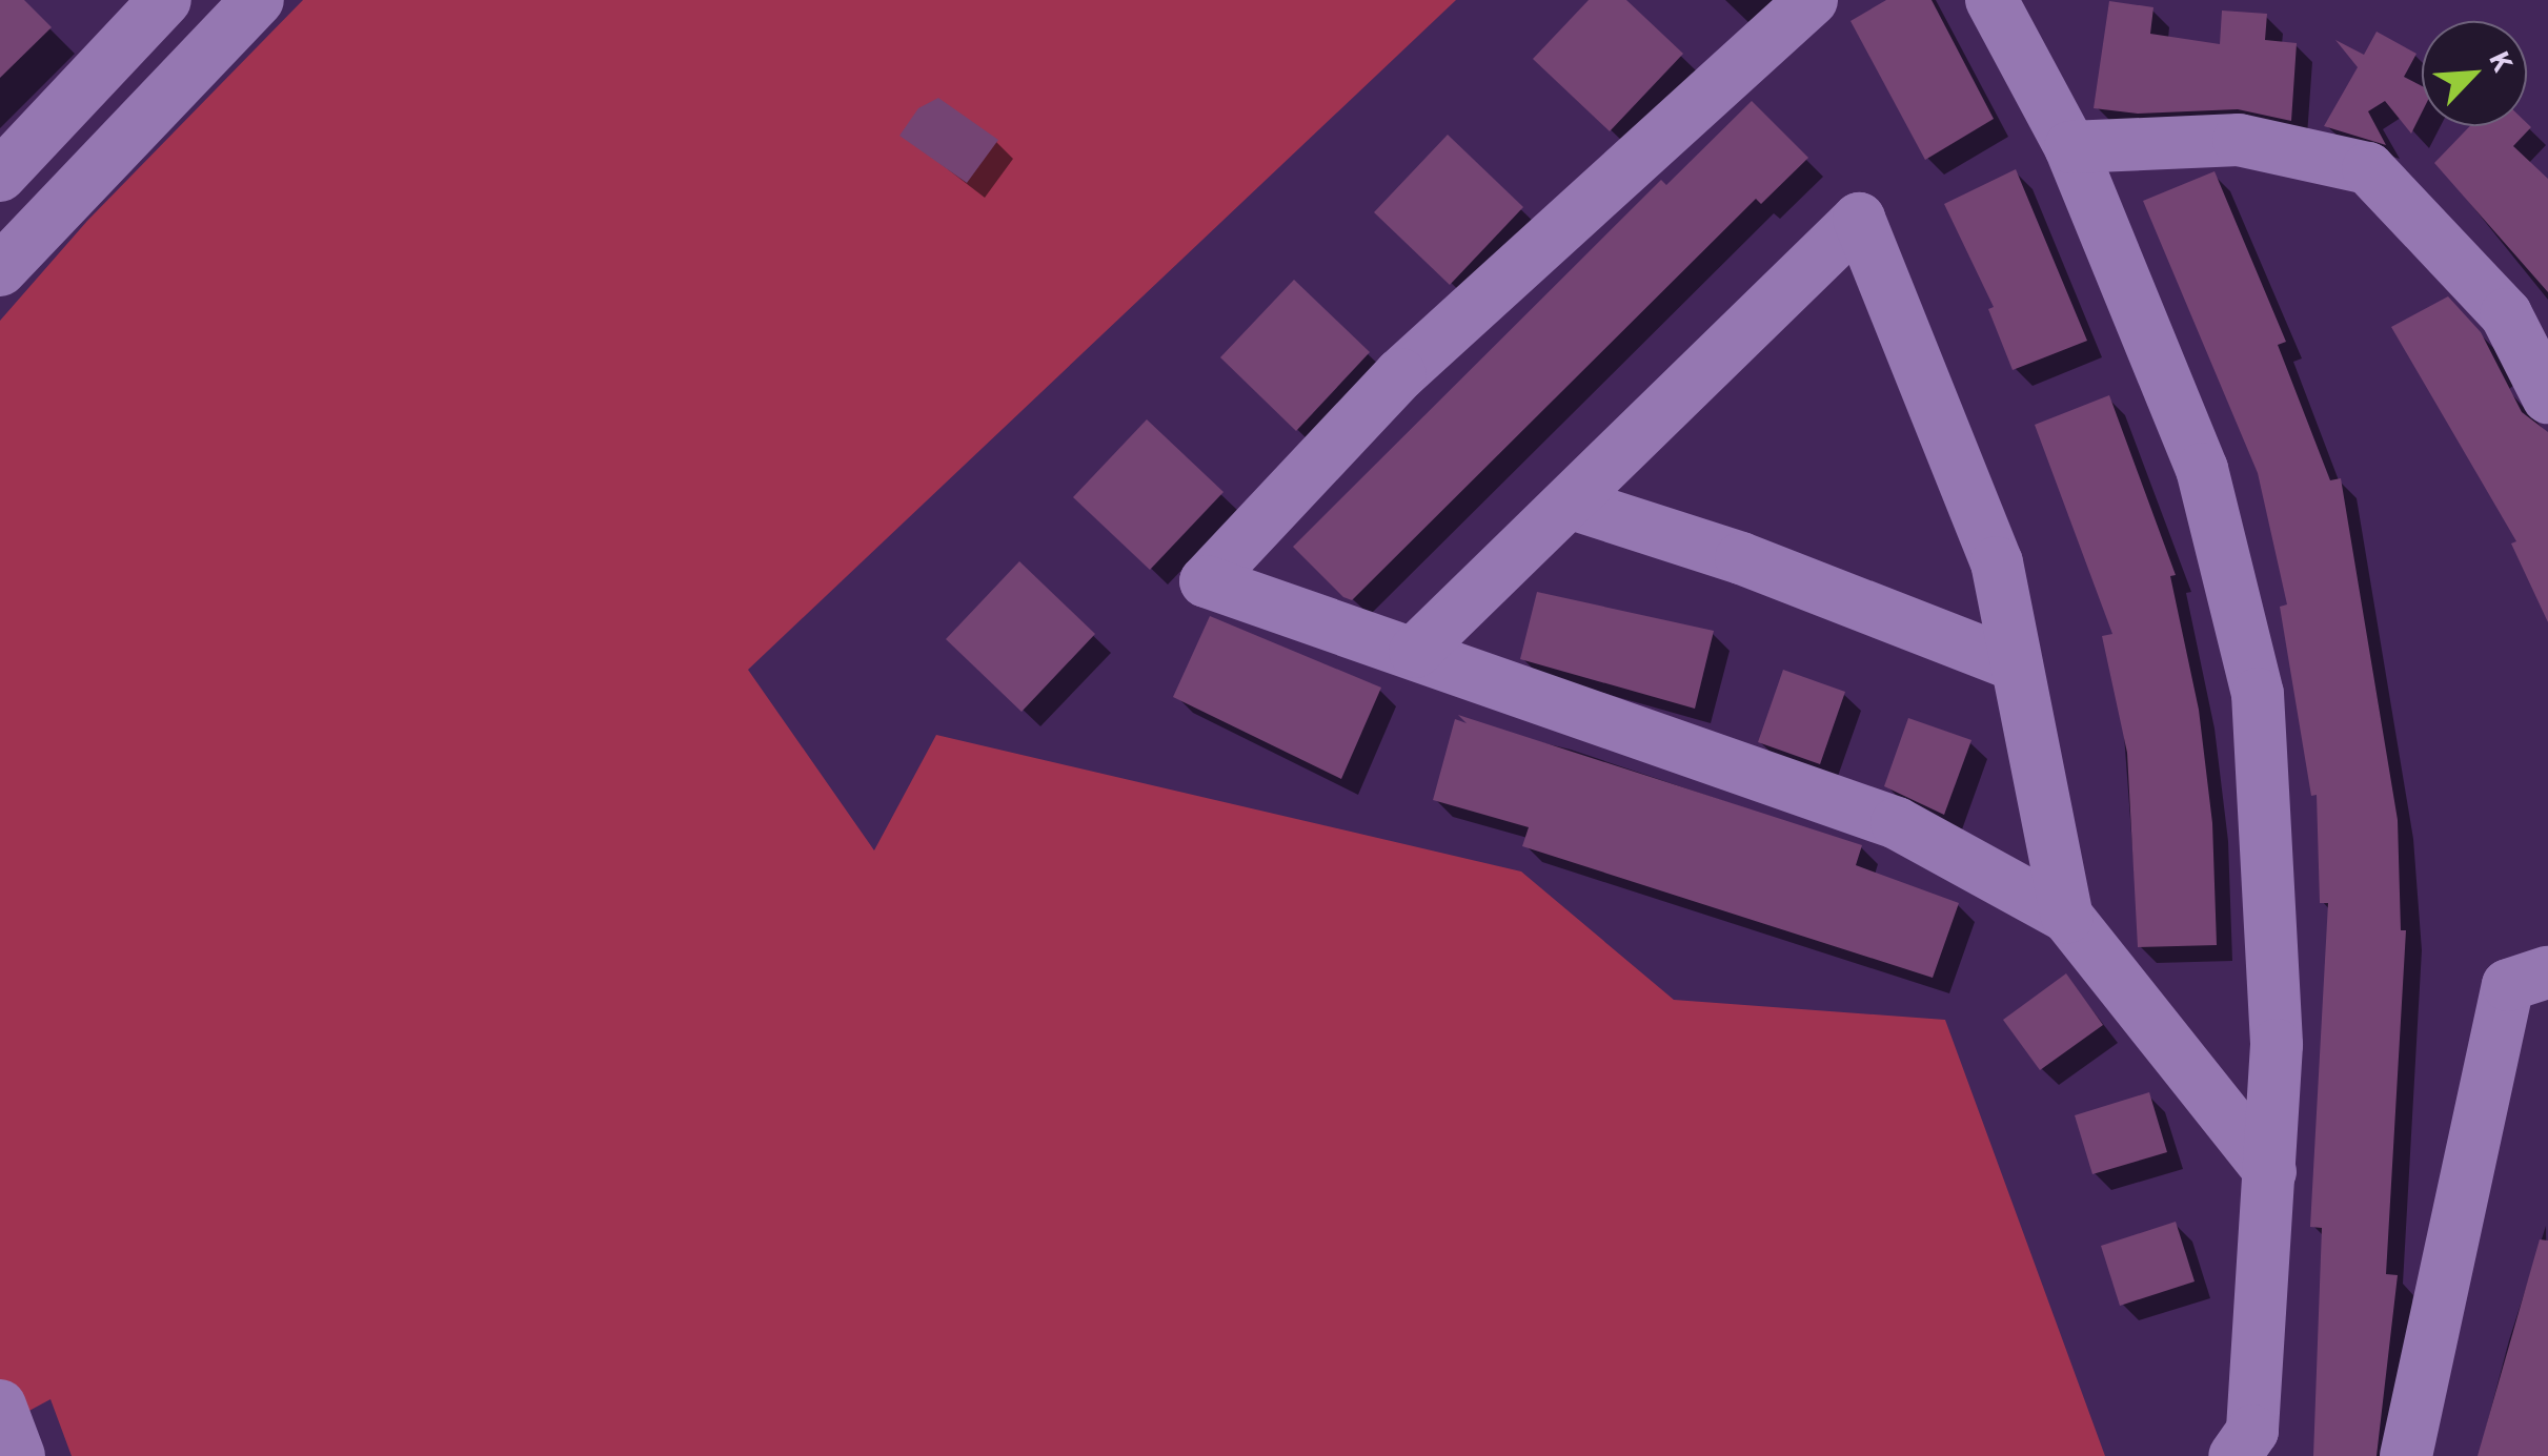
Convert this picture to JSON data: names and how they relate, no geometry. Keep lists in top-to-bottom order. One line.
{"north":"top right"}
